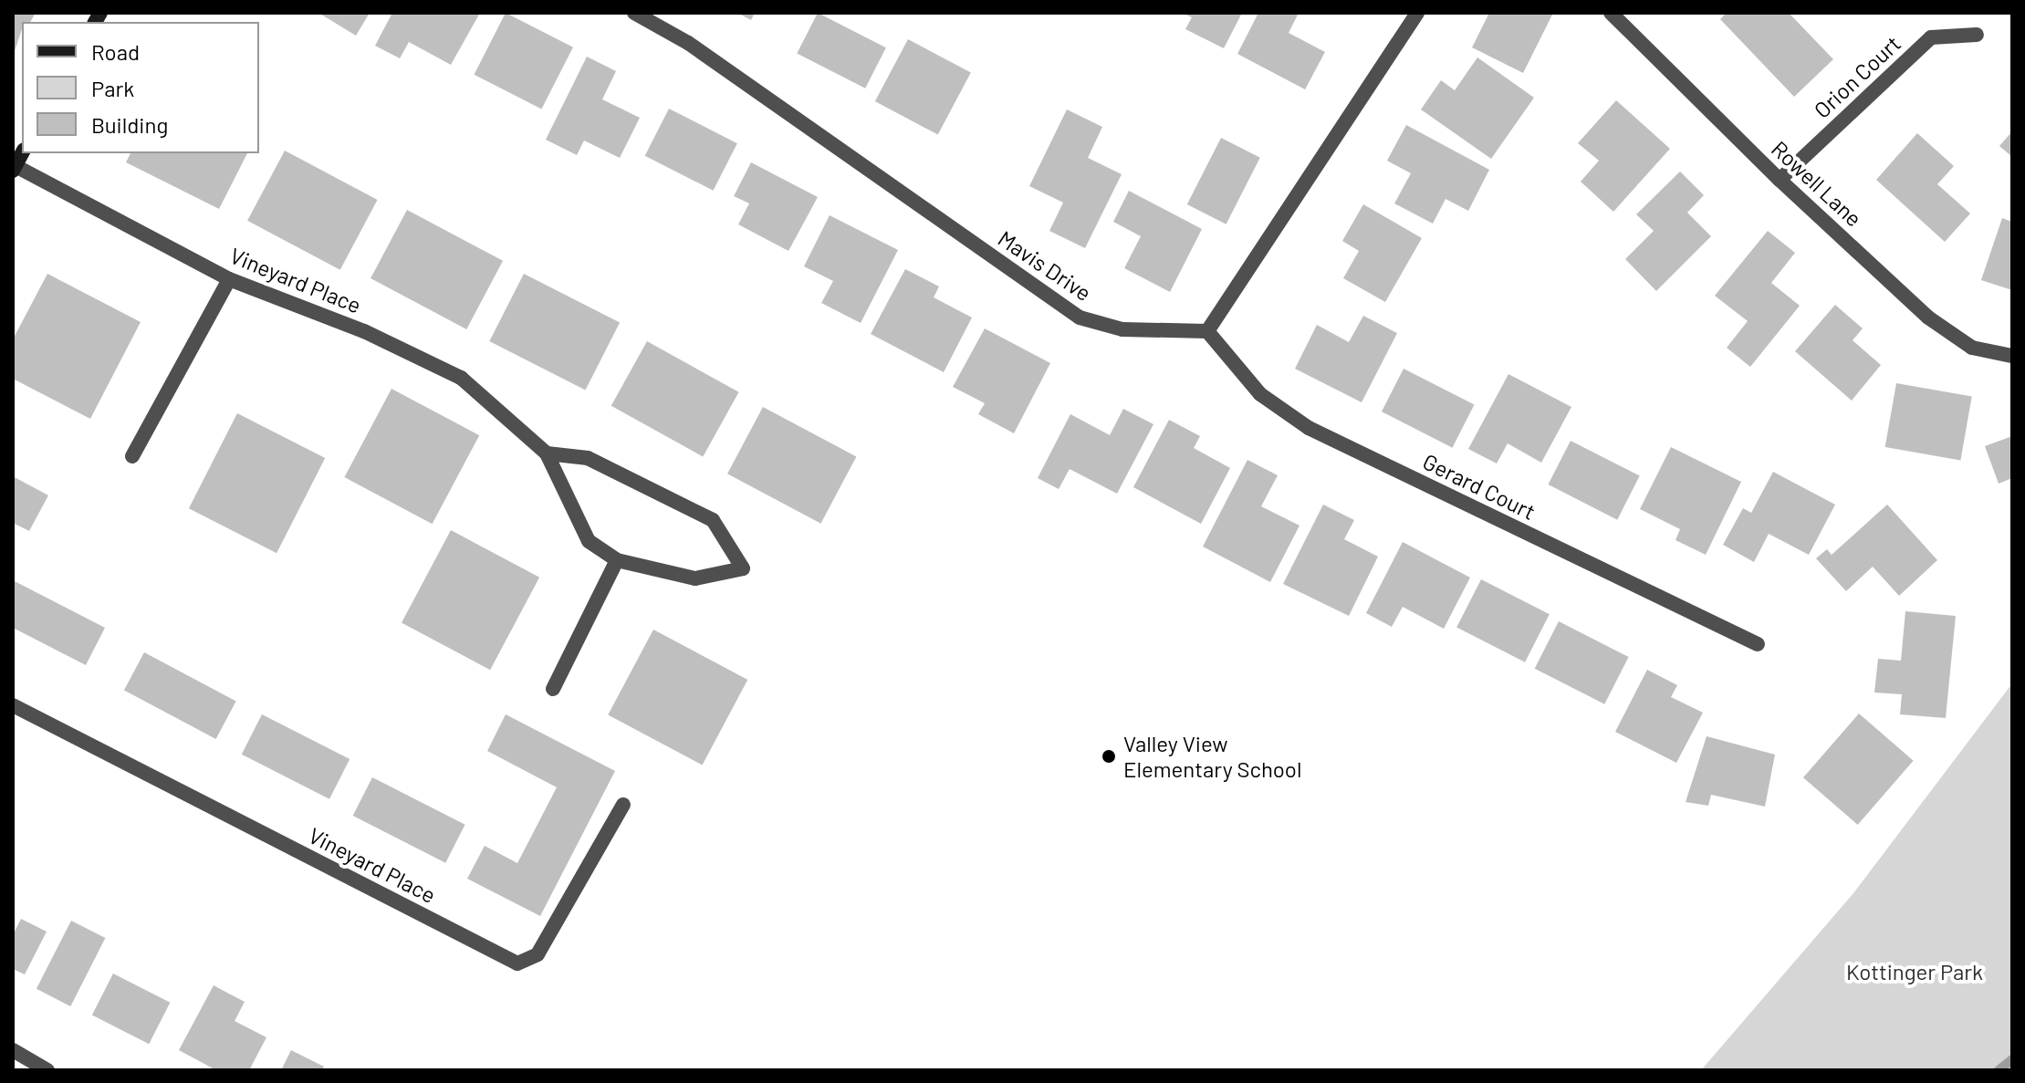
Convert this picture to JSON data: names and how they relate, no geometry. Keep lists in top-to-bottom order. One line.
{"streets":{"street":["Orion Court","Rowell Lane","Mavis Drive","Vineyard Place","Gerard Court"]},"crossings":[["Orion Court","Rowell Lane"],["Mavis Drive","Gerard Court"]],"parks":["Kottinger Park"],"places":["Valley View Elementary School"],"legend":["Road","Park","Building"]}
